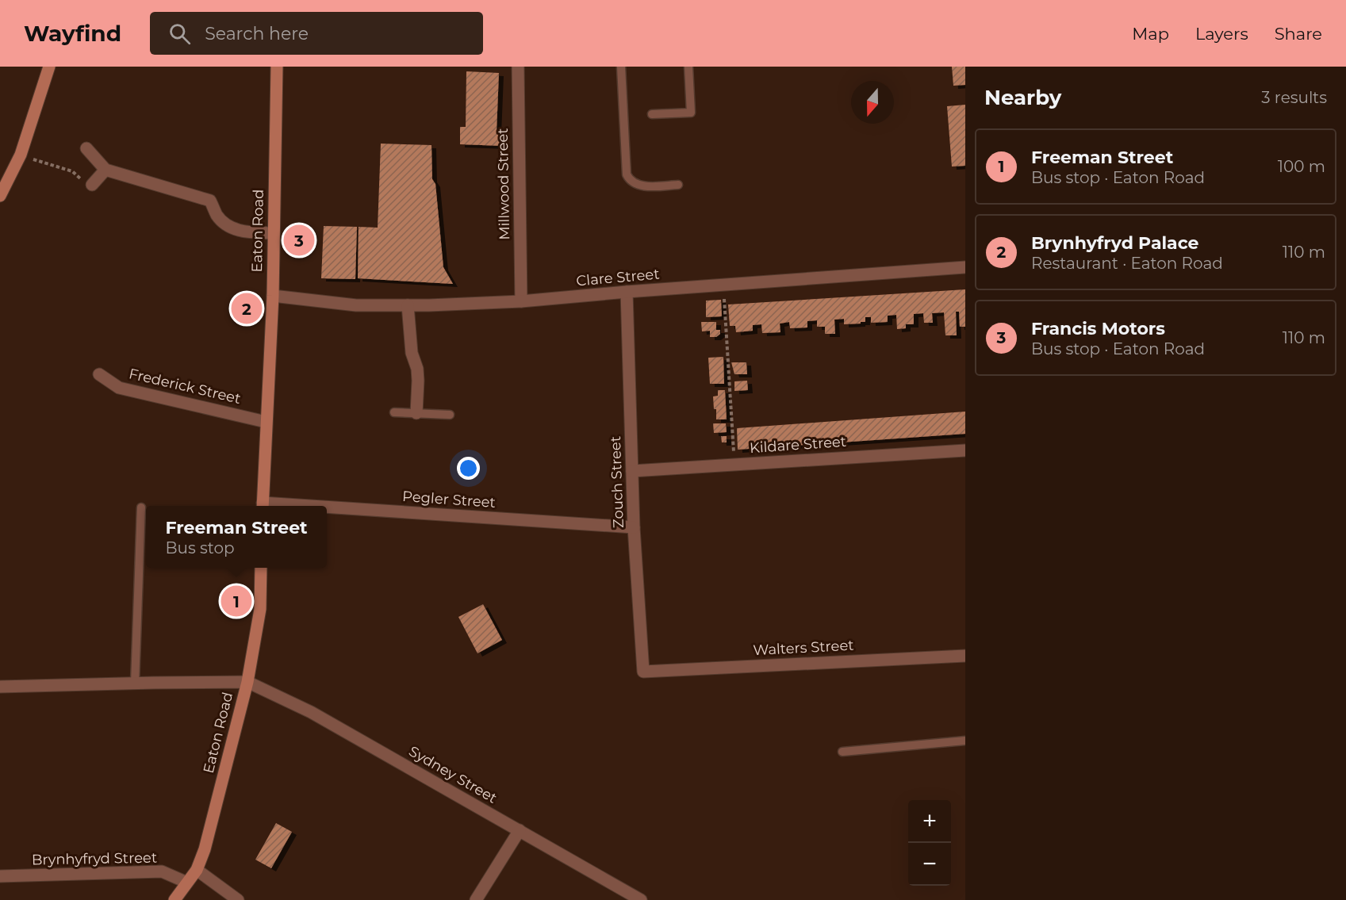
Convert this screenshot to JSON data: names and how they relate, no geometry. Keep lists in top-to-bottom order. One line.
{"streets":{"street":["Millwood Street","Eaton Road","Clare Street","Frederick Street","Kildare Street","Zouch Street","Pegler Street","Walters Street","Sydney Street","Brynhyfryd Street"]},"crossings":[["Millwood Street","Clare Street"],["Eaton Road","Clare Street"],["Eaton Road","Frederick Street"],["Eaton Road","Sydney Street"],["Eaton Road","Brynhyfryd Street"],["Clare Street","Zouch Street"],["Kildare Street","Zouch Street"],["Zouch Street","Pegler Street"],["Zouch Street","Walters Street"]],"north":"bottom","page":{"header":"Wayfind","search":"Search here","nav":["Map","Layers","Share"],"heading":["Nearby","3 results"],"list":[{"mark":"1","name":"Freeman Street","note":"Bus stop · Eaton Road","value":"100 m"},{"mark":"2","name":"Brynhyfryd Palace","note":"Restaurant · Eaton Road","value":"110 m"},{"mark":"3","name":"Francis Motors","note":"Bus stop · Eaton Road","value":"110 m"}],"pins":["3","2","1"],"popup":["Freeman Street","Bus stop"],"map_buttons":["+","−"]}}
